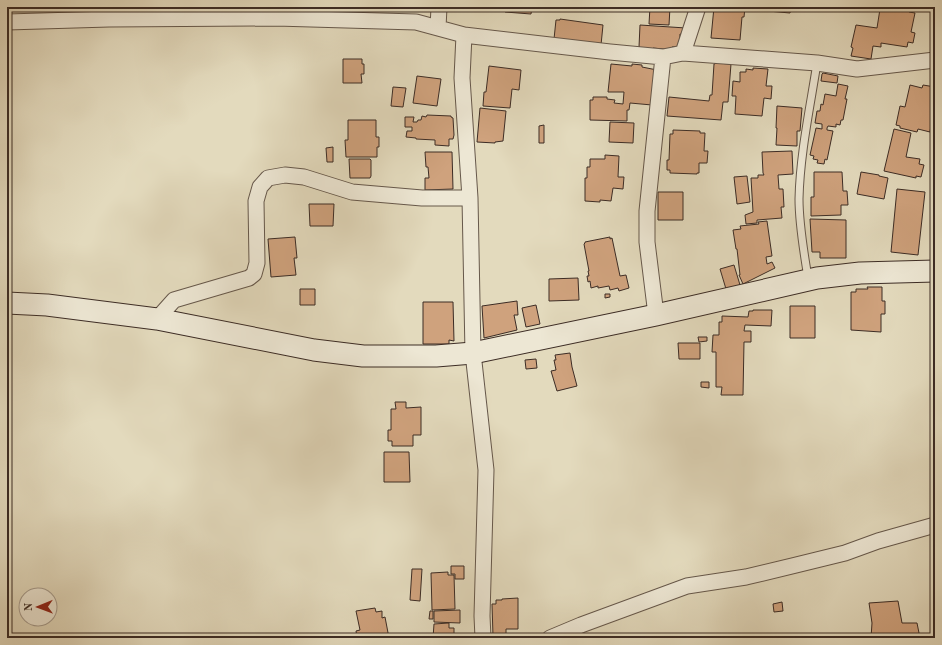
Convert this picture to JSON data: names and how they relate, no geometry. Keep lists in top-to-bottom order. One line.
{"north":"left"}
